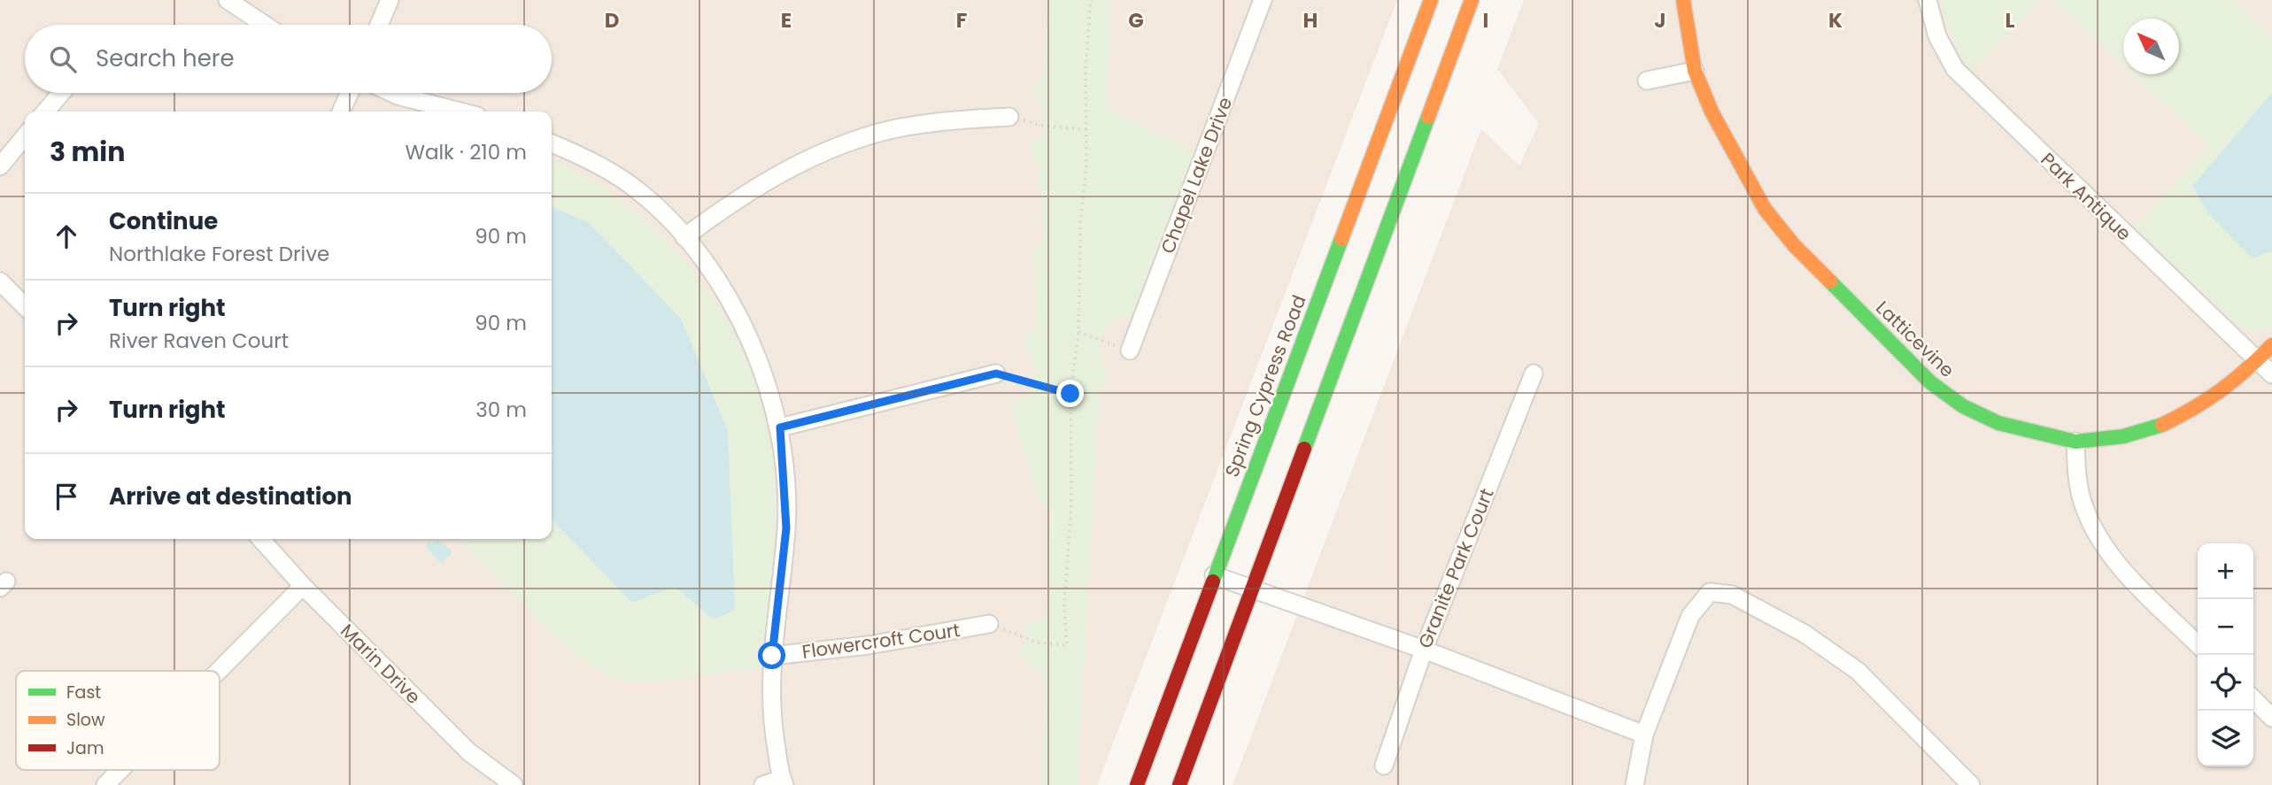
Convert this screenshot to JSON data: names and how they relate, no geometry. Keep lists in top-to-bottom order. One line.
{"streets":{"main road":["Latticevine","Spring Cypress Road"],"street":["Chapel Lake Drive","Park Antique","Granite Park Court","Flowercroft Court","Marin Drive"]},"crossings":[["Park Antique","Latticevine"]],"legend":["Fast","Slow","Jam"],"north":"top left","page":{"search":"Search here","heading":["3 min","Walk · 210 m"],"list":[["Continue","Northlake Forest Drive","90 m"],["Turn right","River Raven Court","90 m"],["Turn right","30 m"],"Arrive at destination"],"map_buttons":["+","−"]},"grid":{"columns":["D","E","F","G","H","I","J","K","L"]}}
